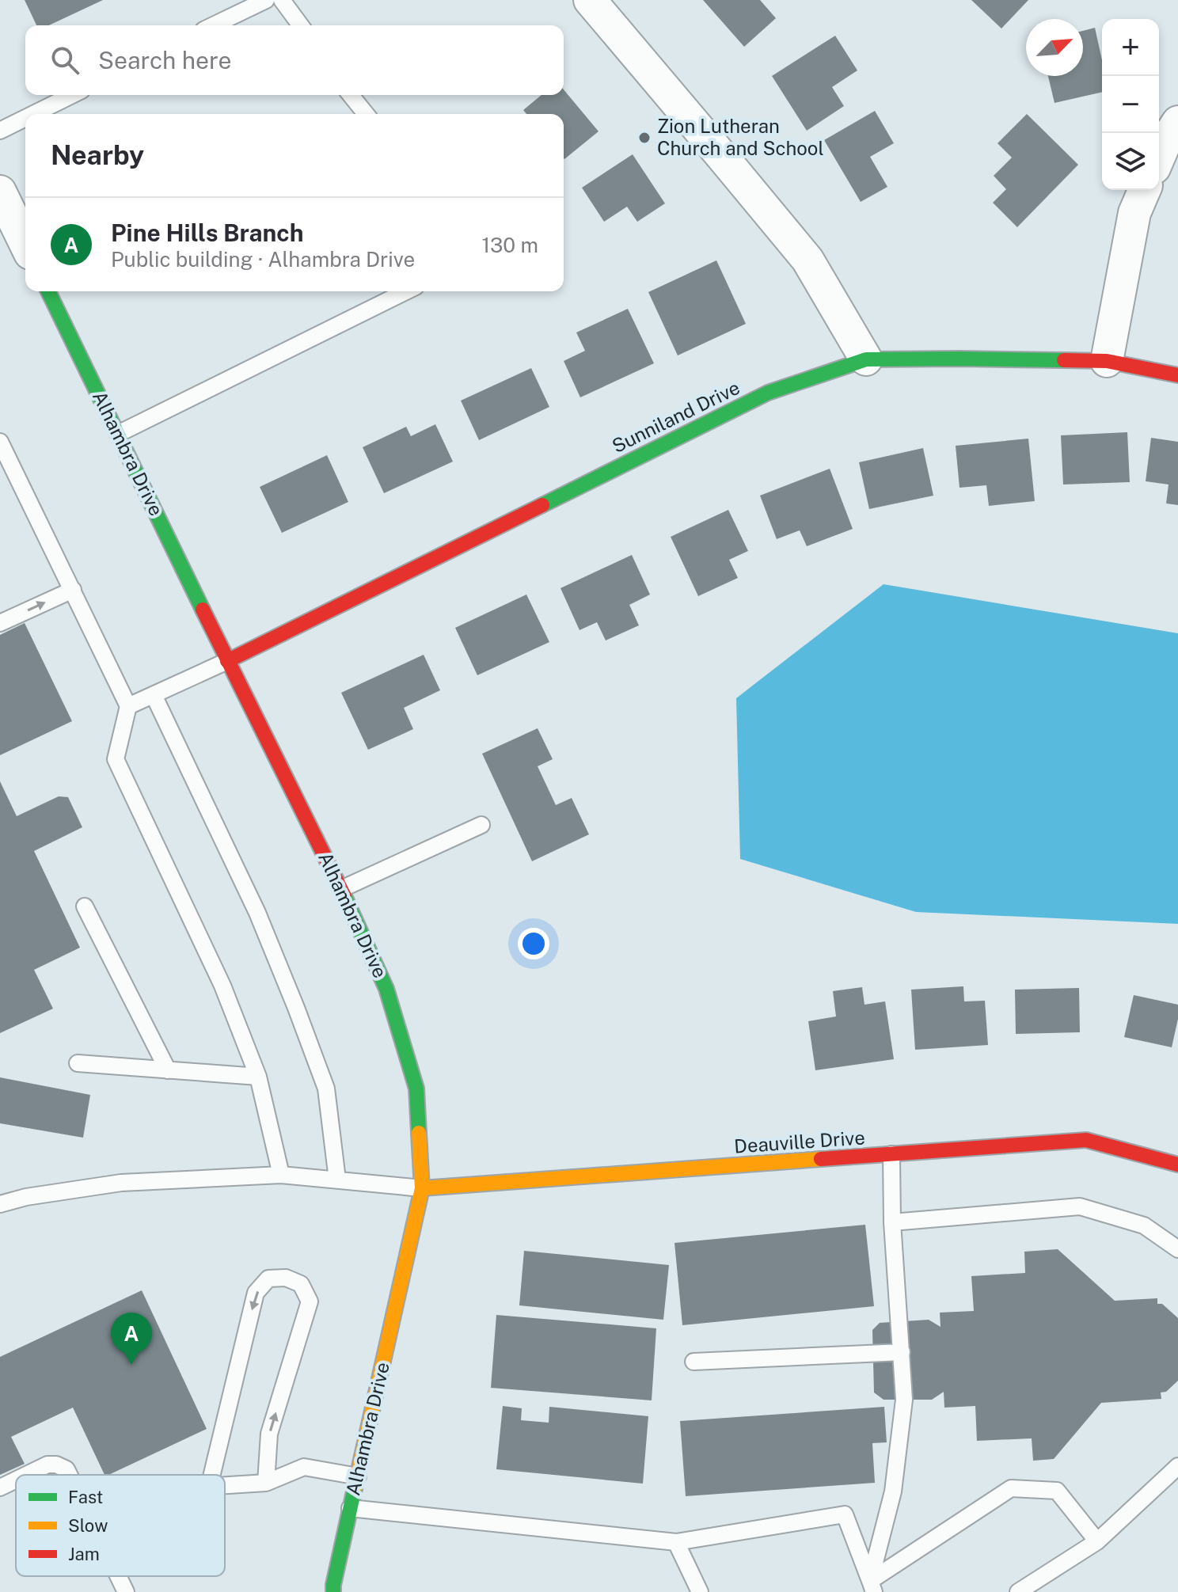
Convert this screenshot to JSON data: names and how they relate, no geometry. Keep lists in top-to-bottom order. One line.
{"streets":{"street":["Sunniland Drive","Alhambra Drive","Deauville Drive"]},"crossings":[["Sunniland Drive","Alhambra Drive"],["Alhambra Drive","Deauville Drive"]],"places":["Zion Lutheran Church and School"],"legend":["Fast","Slow","Jam"],"north":"top right","page":{"map_buttons":["+","−"],"search":"Search here","heading":"Nearby","list":[{"mark":"A","name":"Pine Hills Branch","note":"Public building · Alhambra Drive","value":"130 m"}],"pins":"A"}}
